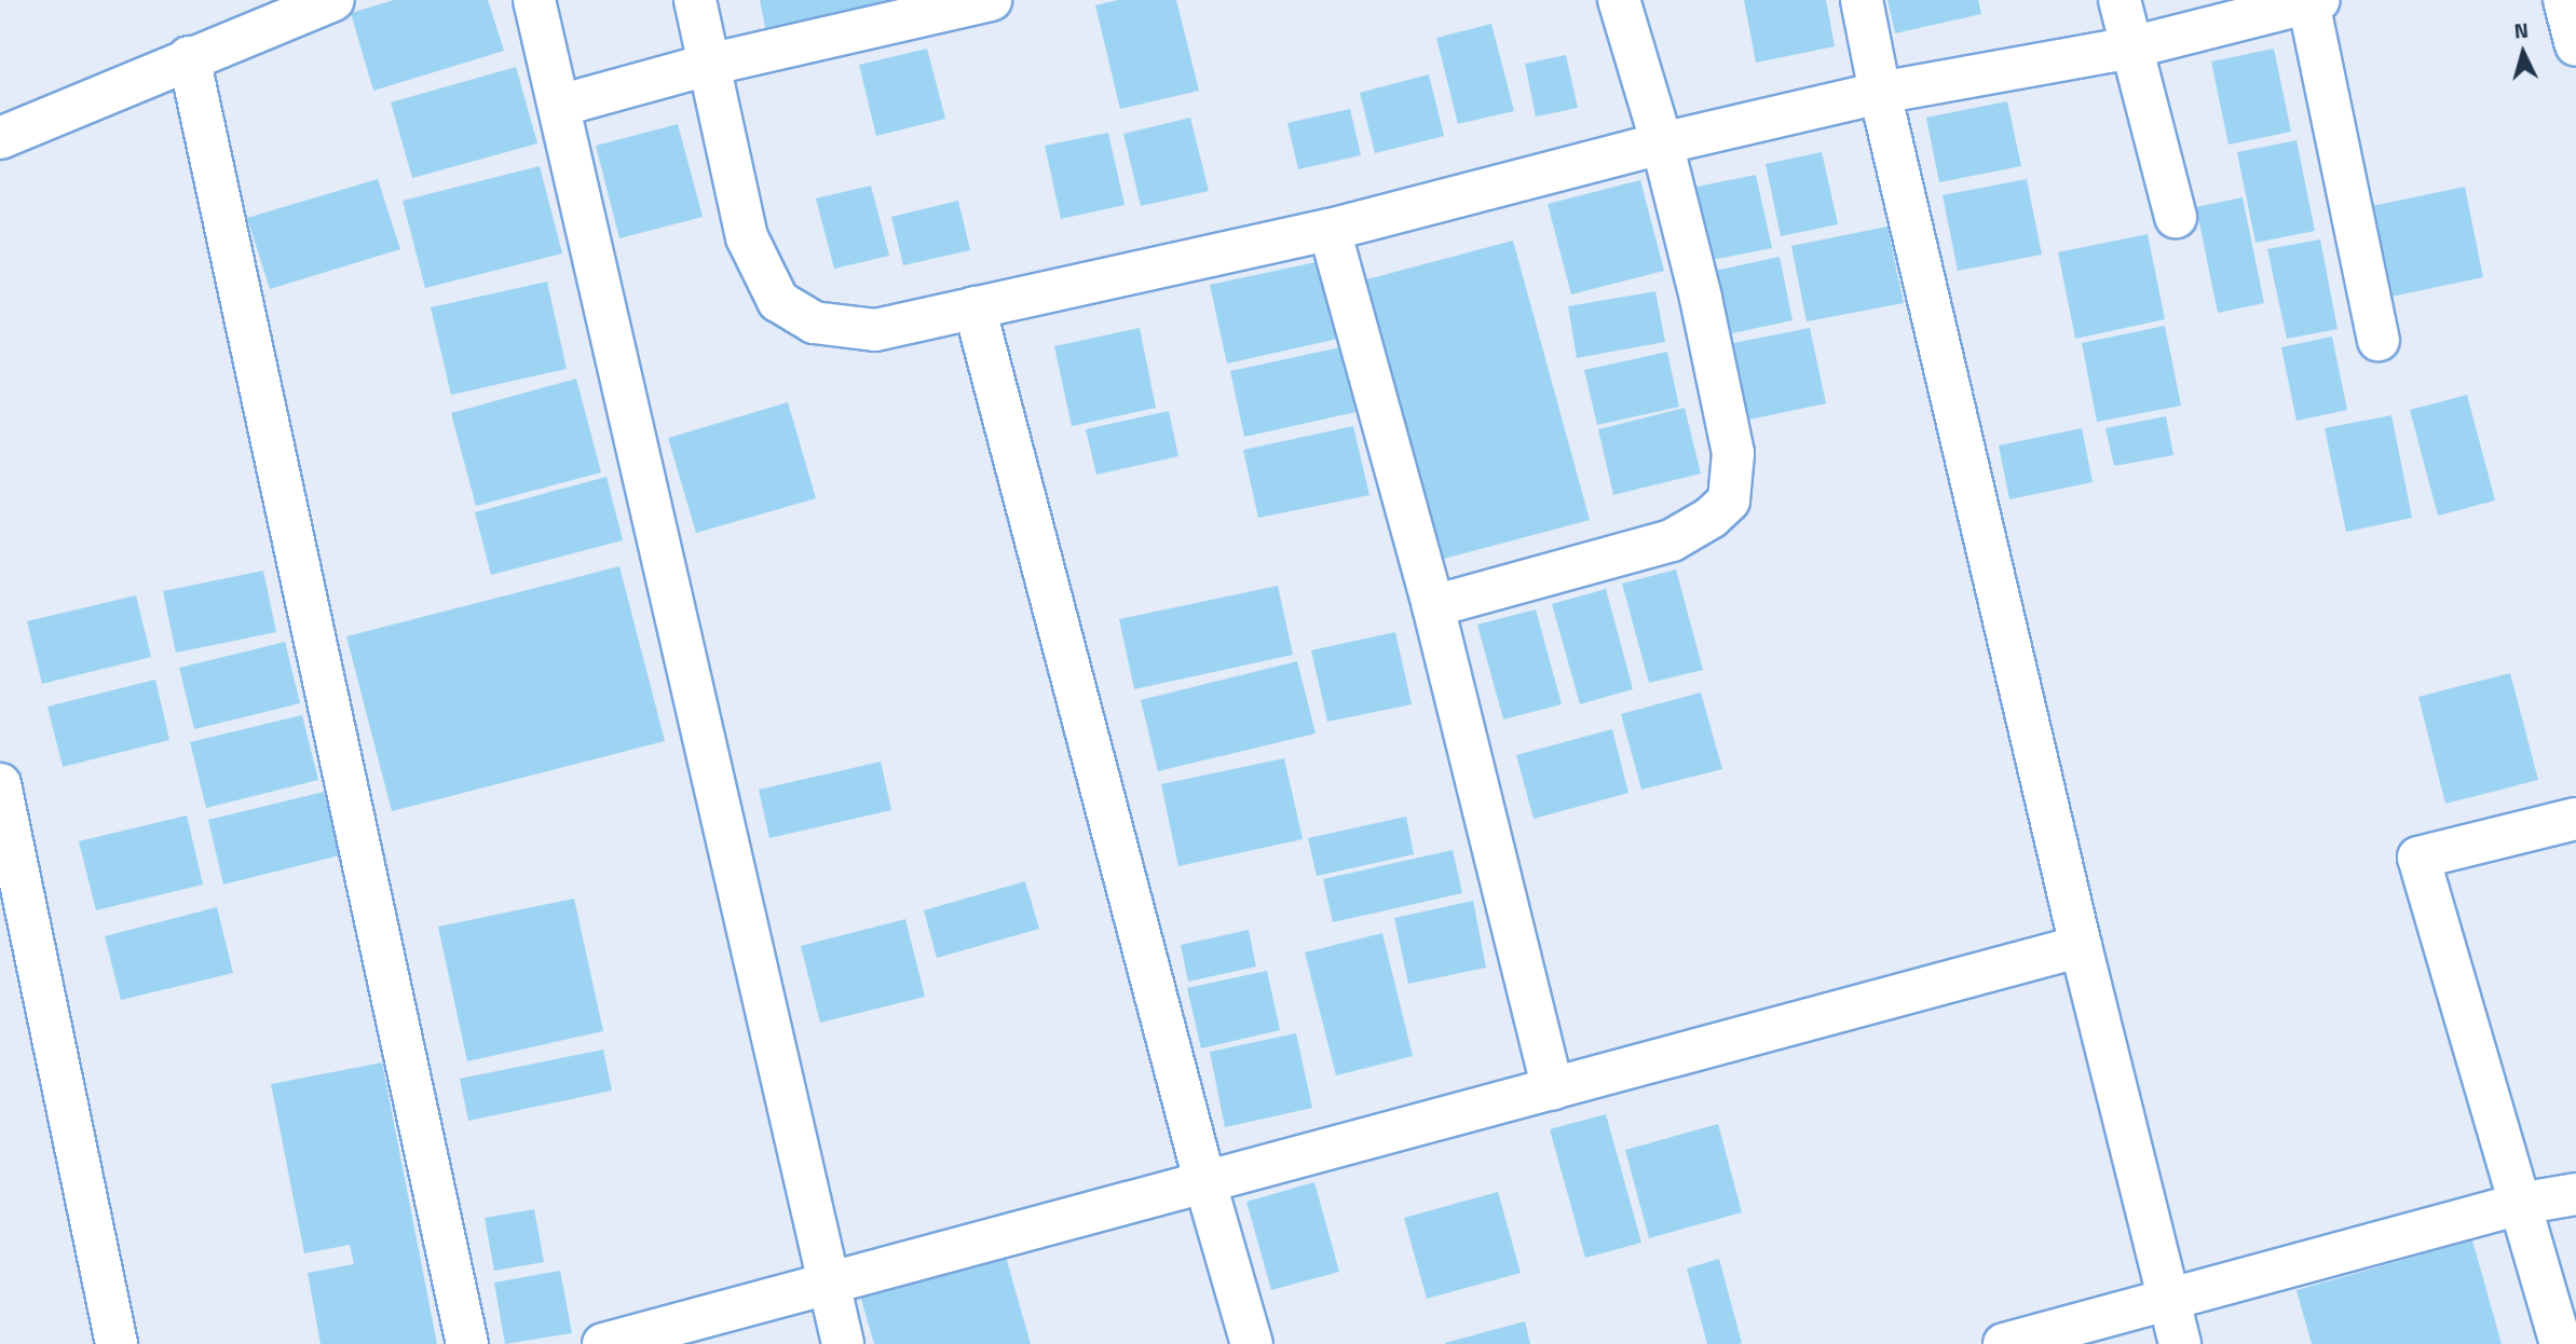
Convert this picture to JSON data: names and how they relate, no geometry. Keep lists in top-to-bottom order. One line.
{"north":"top"}
